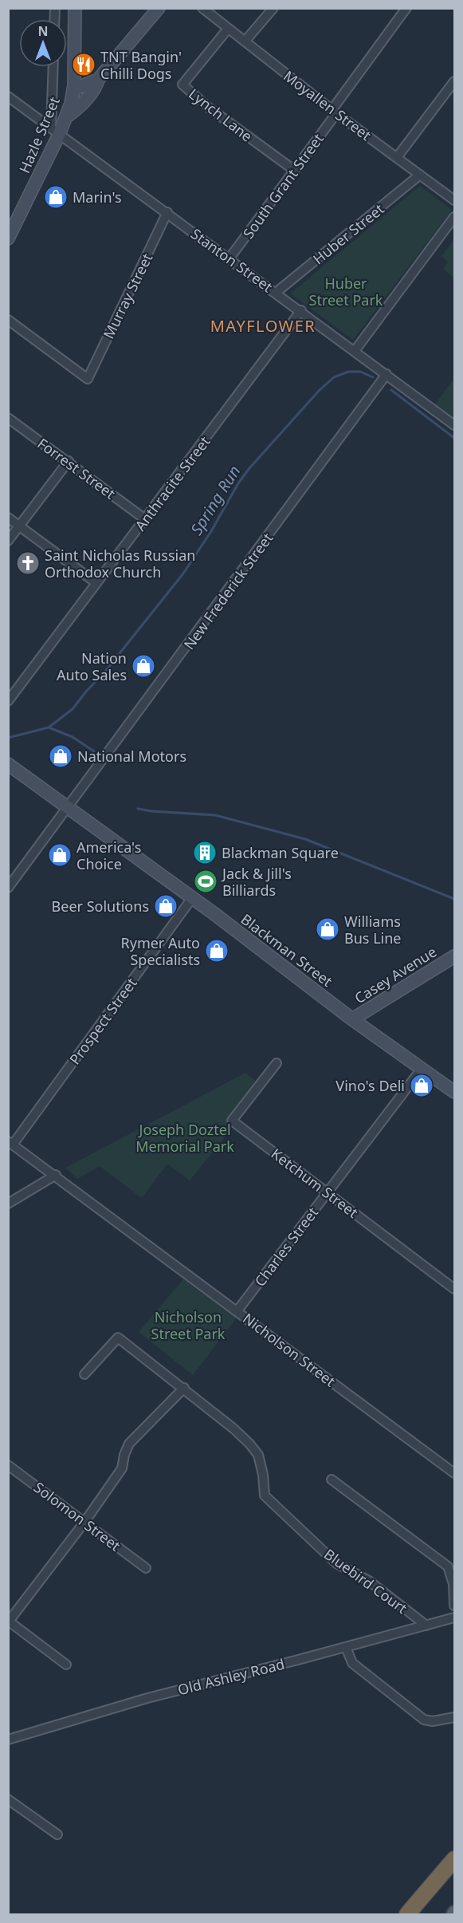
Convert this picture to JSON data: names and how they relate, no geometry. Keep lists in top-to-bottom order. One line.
{"streets":{"main road":["Hazle Street","Blackman Street","Casey Avenue"],"street":["Moyallen Street","Lynch Lane","South Grant Street","Huber Street","Stanton Street","Murray Street","Forrest Street","Anthracite Street","New Frederick Street","Prospect Street","Ketchum Street","Charles Street","Nicholson Street","Solomon Street","Bluebird Court","Old Ashley Road"]},"crossings":[["Moyallen Street","Lynch Lane"],["Moyallen Street","South Grant Street"],["Moyallen Street","Huber Street"],["Lynch Lane","South Grant Street"],["Hazle Street","Stanton Street"],["South Grant Street","Stanton Street"],["Huber Street","Stanton Street"],["Stanton Street","Murray Street"],["Stanton Street","Anthracite Street"],["Stanton Street","New Frederick Street"],["Forrest Street","Anthracite Street"],["New Frederick Street","Blackman Street"],["Blackman Street","Casey Avenue"],["Blackman Street","Prospect Street"],["Blackman Street","Charles Street"],["Prospect Street","Nicholson Street"],["Ketchum Street","Charles Street"],["Charles Street","Nicholson Street"],["Bluebird Court","Old Ashley Road"]],"districts":["MAYFLOWER"],"water":["Spring Run"],"parks":["Huber Street Park","Joseph Doztel Memorial Park","Nicholson Street Park"],"places":{"restaurant":["TNT Bangin' Chilli Dogs"],"shop":["Marin's","Nation Auto Sales","National Motors","America's Choice","Beer Solutions","Williams Bus Line","Rymer Auto Specialists","Vino's Deli"],"church":["Saint Nicholas Russian Orthodox Church"],"building":["Blackman Square"],"sports":["Jack & Jill's Billiards"]},"north":"top"}
